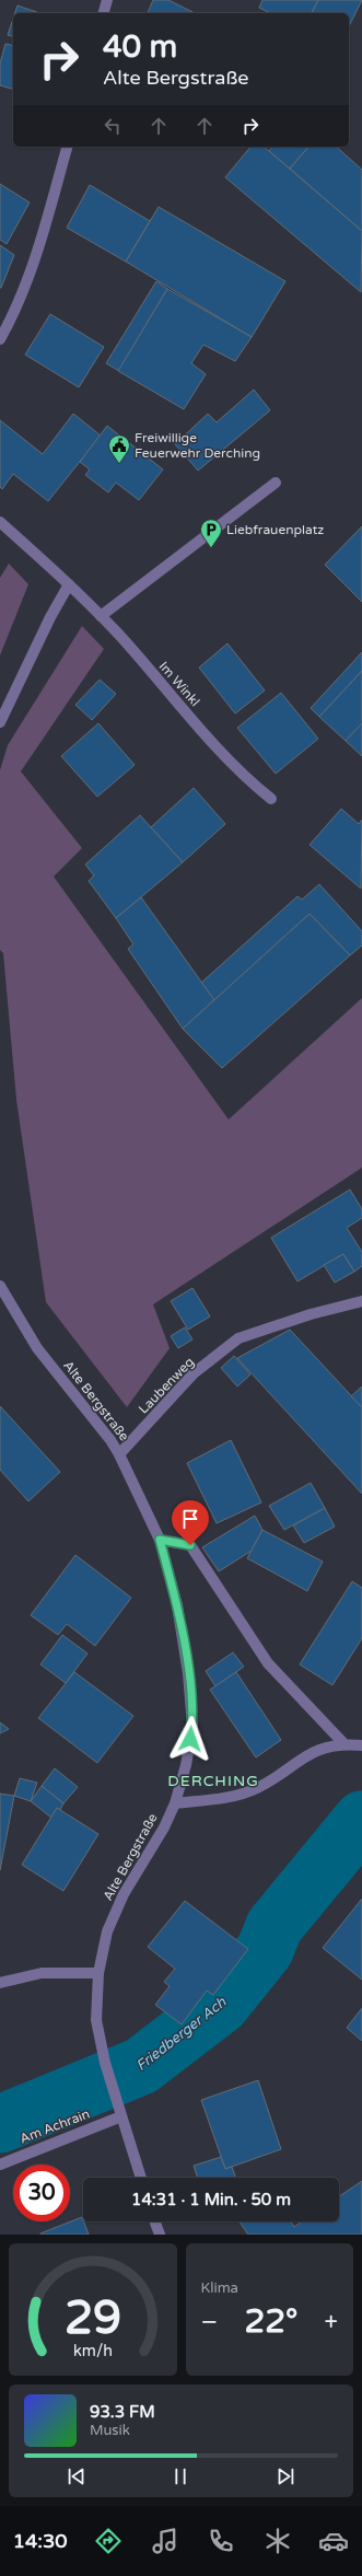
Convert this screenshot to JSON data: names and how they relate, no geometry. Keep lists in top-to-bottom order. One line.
{"streets":{"street":["Im Winkl","Laubenweg","Alte Bergstraße","Am Achrain"]},"crossings":[["Laubenweg","Alte Bergstraße"],["Alte Bergstraße","Am Achrain"]],"districts":["DERCHING"],"water":["Friedberger Ach"],"places":{"public building":["Freiwillige Feuerwehr Derching"],"parking":["Liebfrauenplatz"]},"page":{"turn":["40 m","Alte Bergstraße"],"limit":"30","trip":"14:31 · 1 Min. · 50 m","tile":"Klima","heat":["−","22°","+"],"song":["93.3 FM","Musik"],"tabs":"14:30","gauge":["29","km/h"]}}
